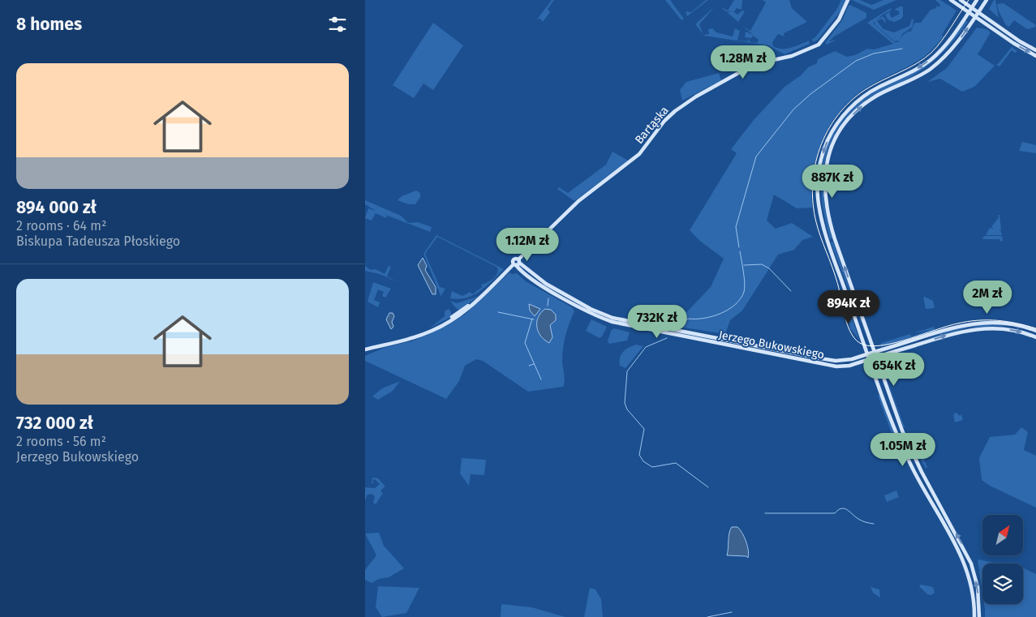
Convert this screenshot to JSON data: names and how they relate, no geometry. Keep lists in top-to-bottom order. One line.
{"streets":{"main road":["Bartąska","Jerzego Bukowskiego"]},"crossings":[["Bartąska","Jerzego Bukowskiego"]],"north":"top right","page":{"heading":"8 homes","price":["1.28M zł","887K zł","1.12M zł","2M zł","894K zł","732K zł","654K zł","1.05M zł"],"list":[{"name":"894 000 zł","note":"2 rooms · 64 m² · Biskupa Tadeusza Płoskiego"},{"name":"732 000 zł","note":"2 rooms · 56 m² · Jerzego Bukowskiego"}]}}
